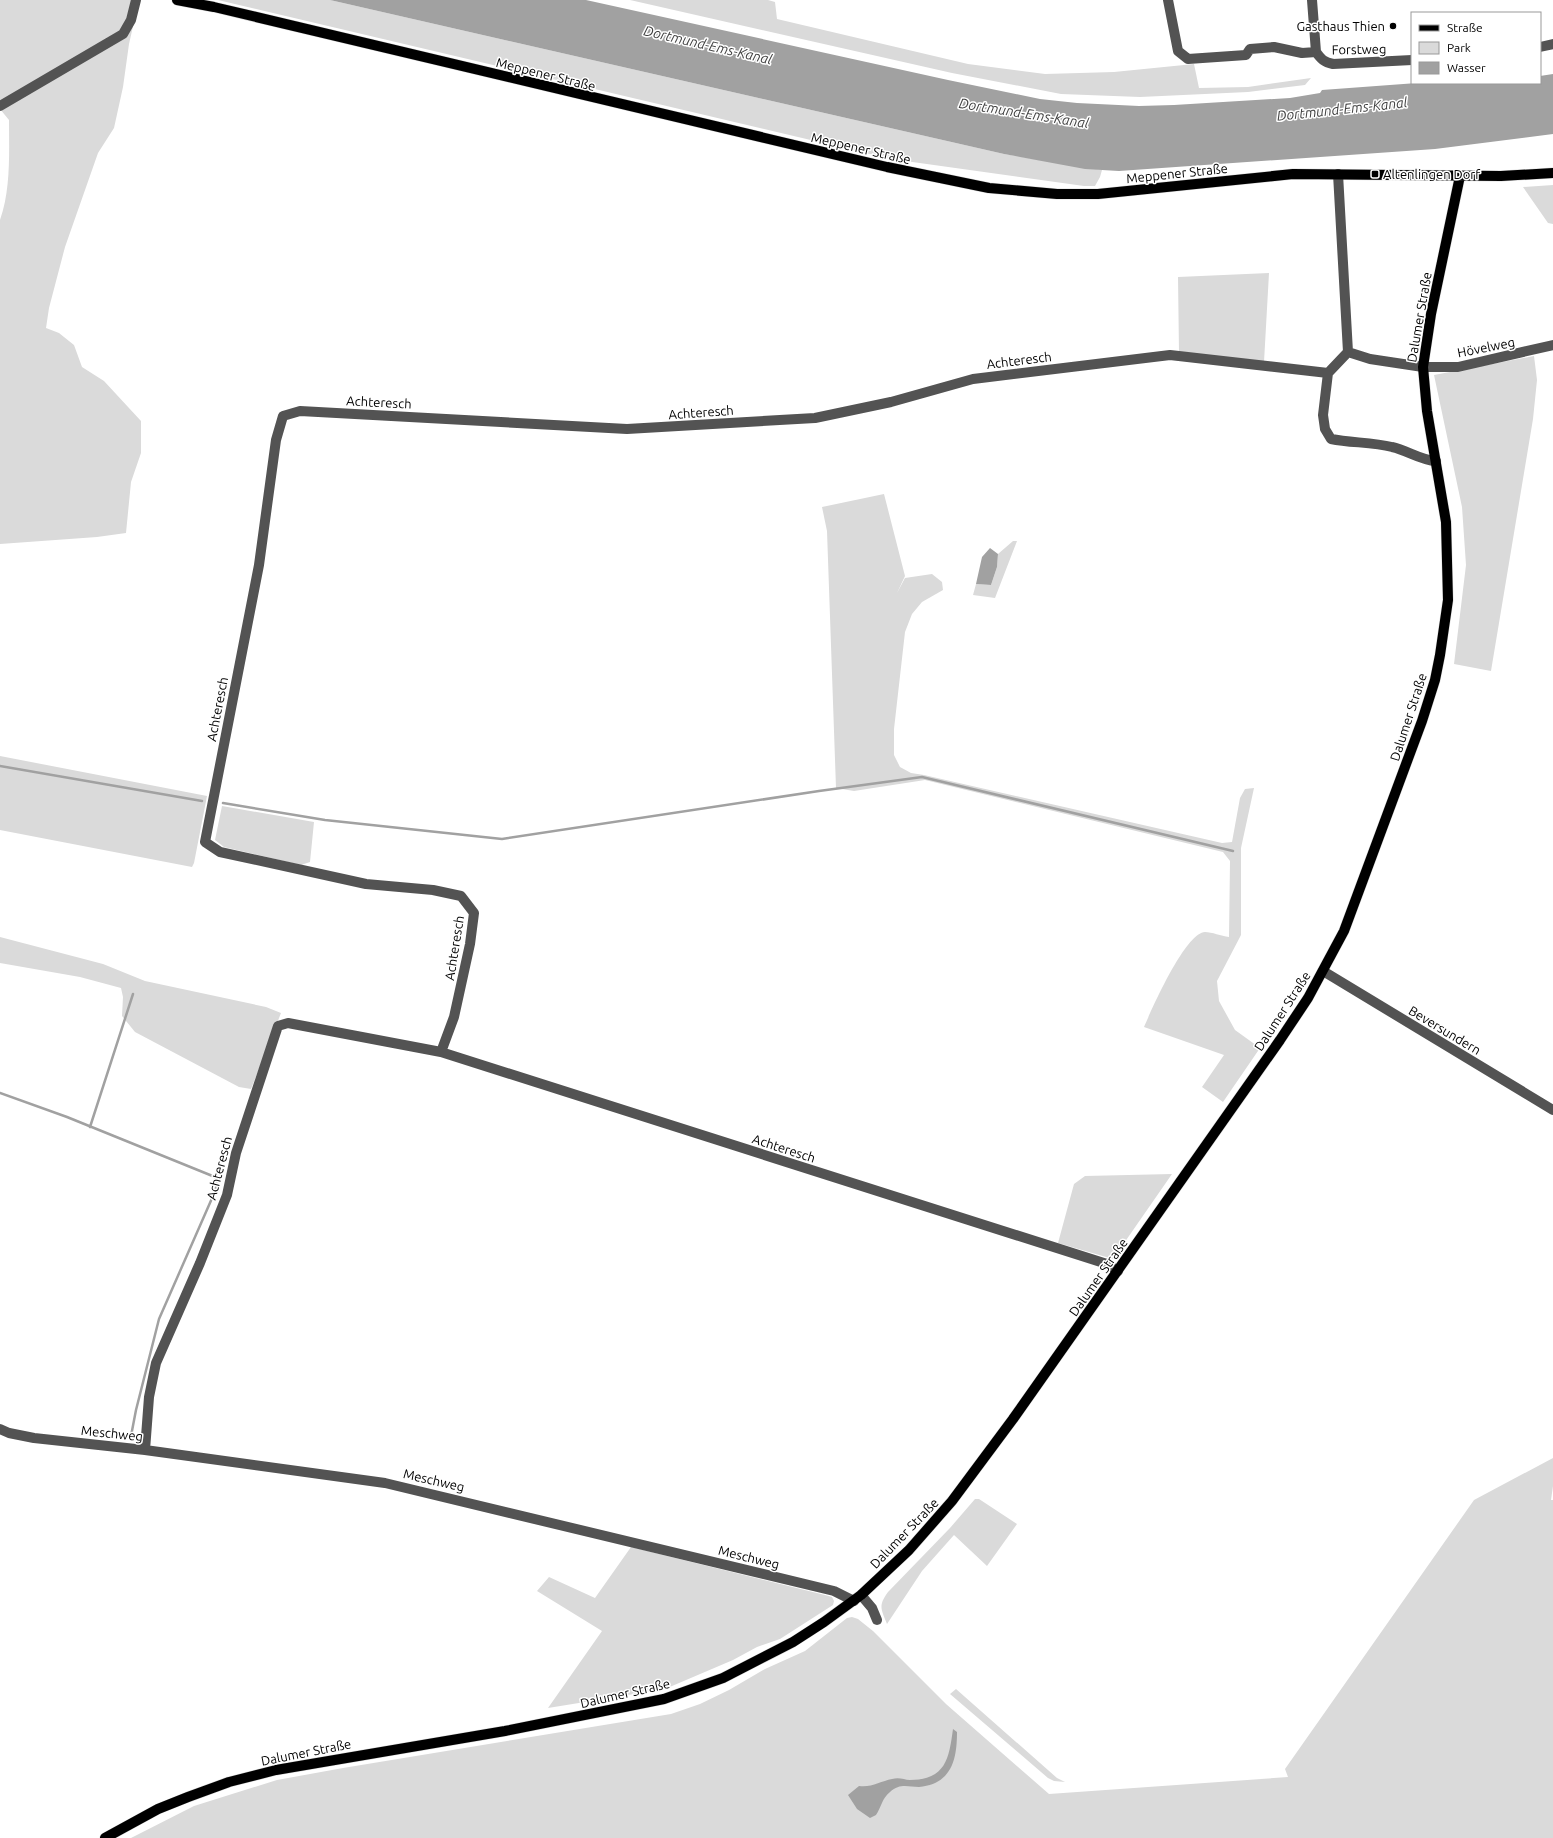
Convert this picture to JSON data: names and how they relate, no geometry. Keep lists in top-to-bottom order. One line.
{"streets":{"main road":["Meppener Straße","Dalumer Straße"],"street":["Forstweg","Hövelweg","Achteresch","Beversundern","Meschweg"]},"crossings":[["Meppener Straße","Dalumer Straße"],["Dalumer Straße","Hövelweg"],["Dalumer Straße","Achteresch"],["Dalumer Straße","Beversundern"],["Dalumer Straße","Meschweg"],["Achteresch","Meschweg"]],"water":["Dortmund-Ems-Kanal"],"places":{"other":["Gasthaus Thien"],"transit":["Altenlingen Dorf"]},"legend":["Straße","Park","Wasser"]}
